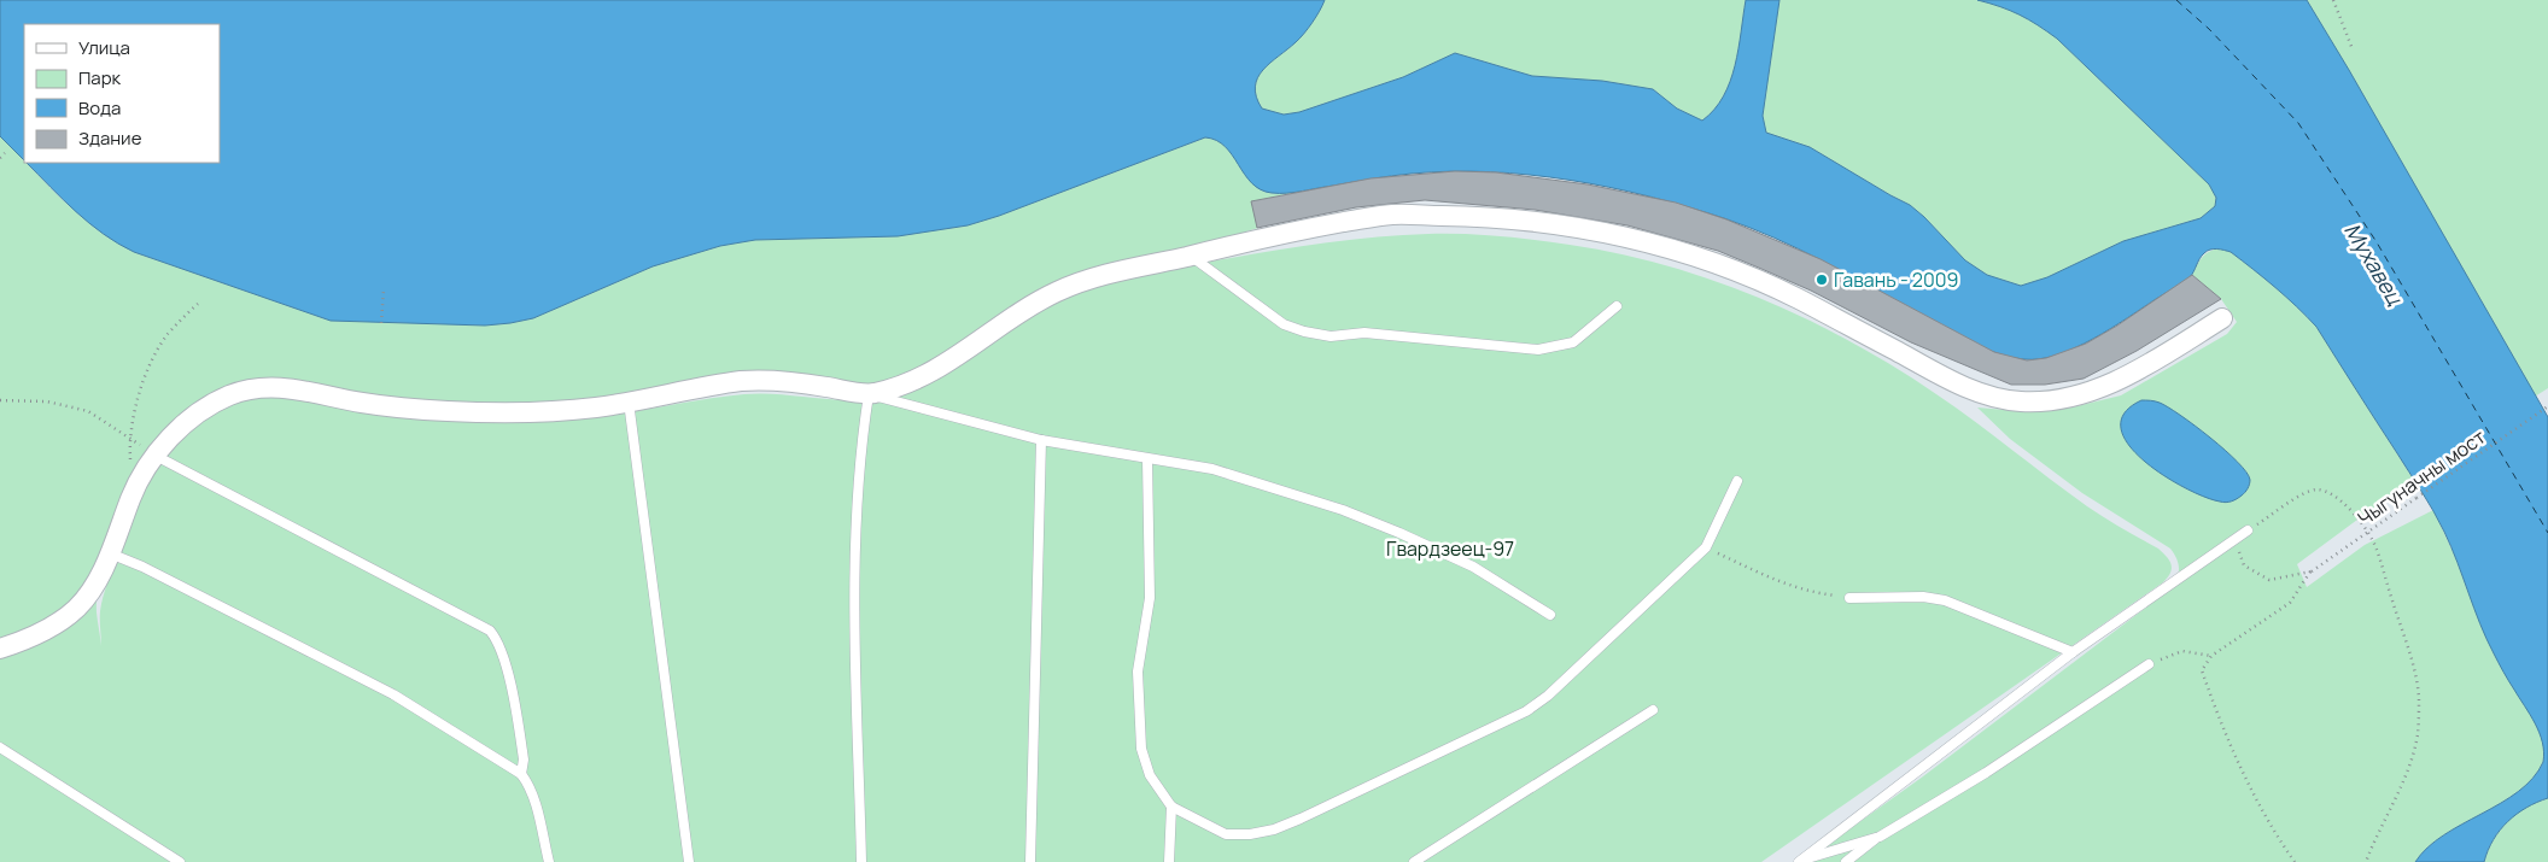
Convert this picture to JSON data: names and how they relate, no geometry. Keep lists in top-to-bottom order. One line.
{"streets":{"path":["Чыгуначны мост"]},"water":["Мухавец"],"parks":["Гвардзеец-97"],"places":["Гавань - 2009"],"legend":["Улица","Парк","Вода","Здание"]}
